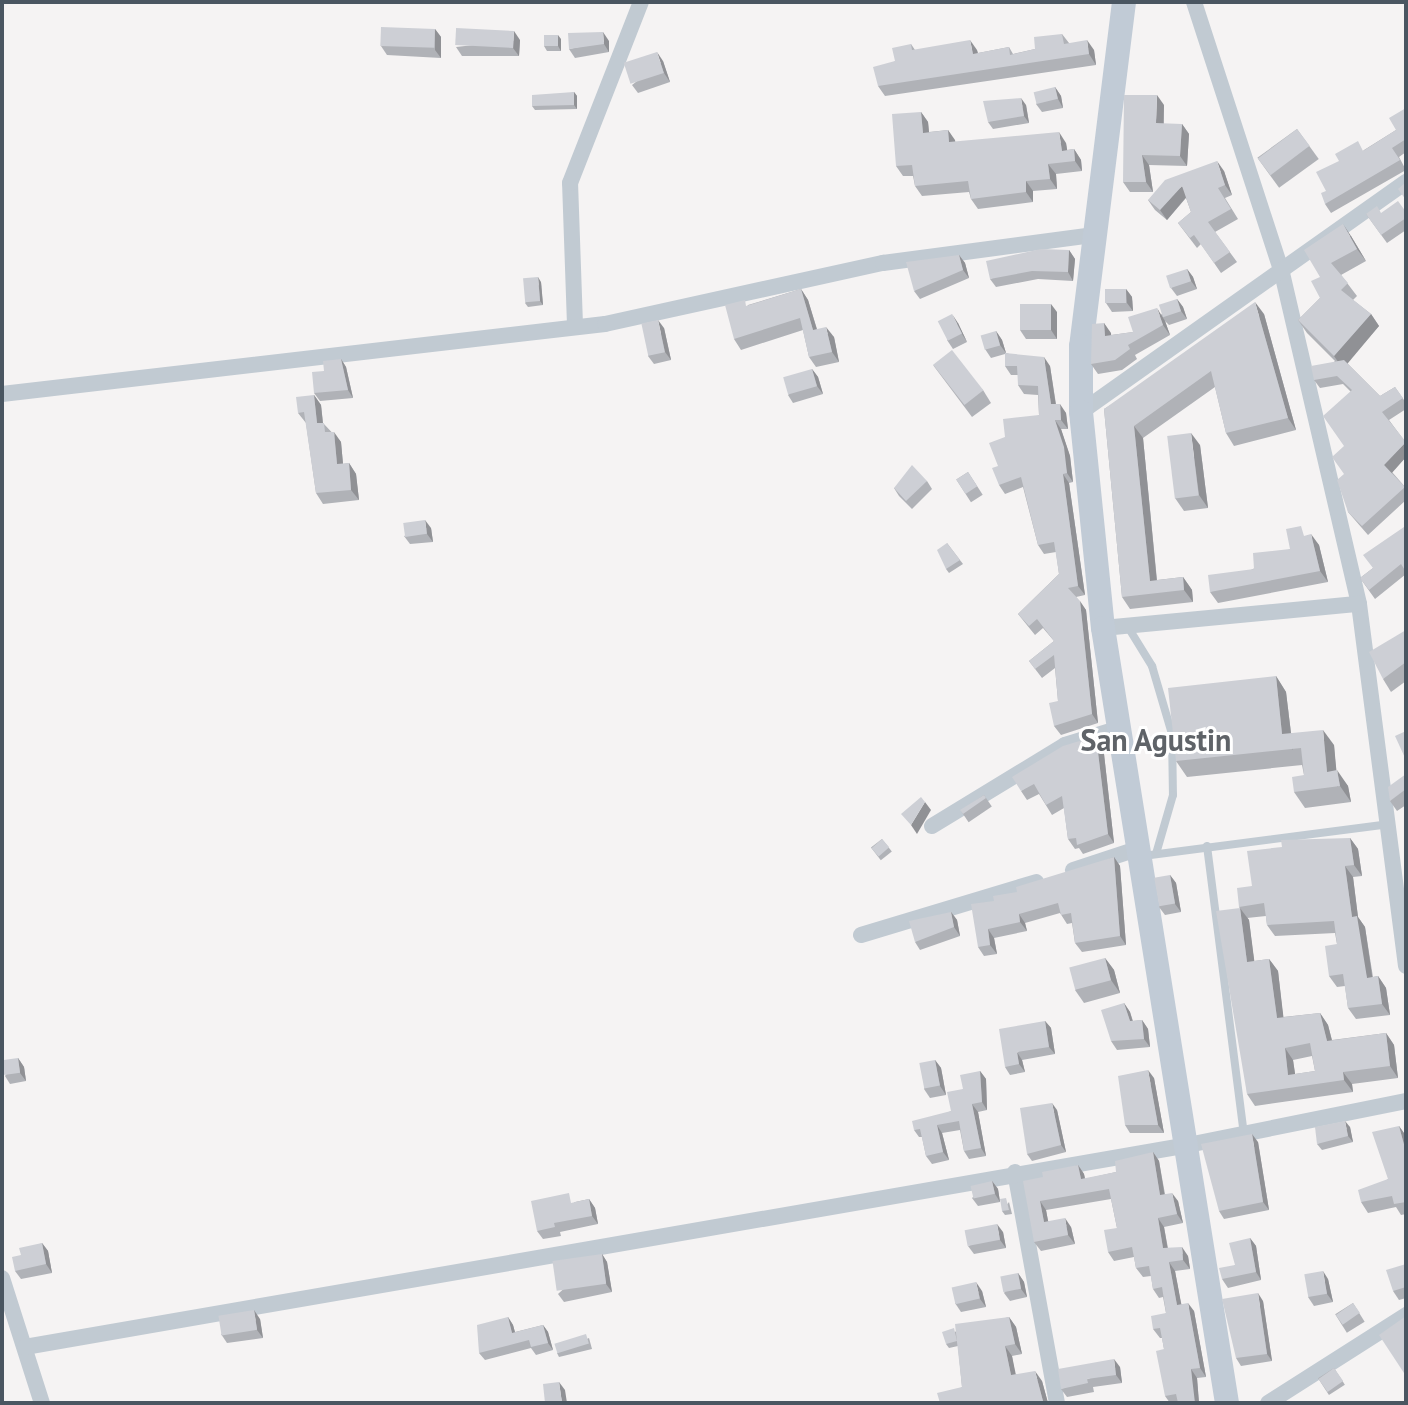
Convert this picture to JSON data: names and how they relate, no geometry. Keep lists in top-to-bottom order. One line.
{"districts":["San Agustin"]}
